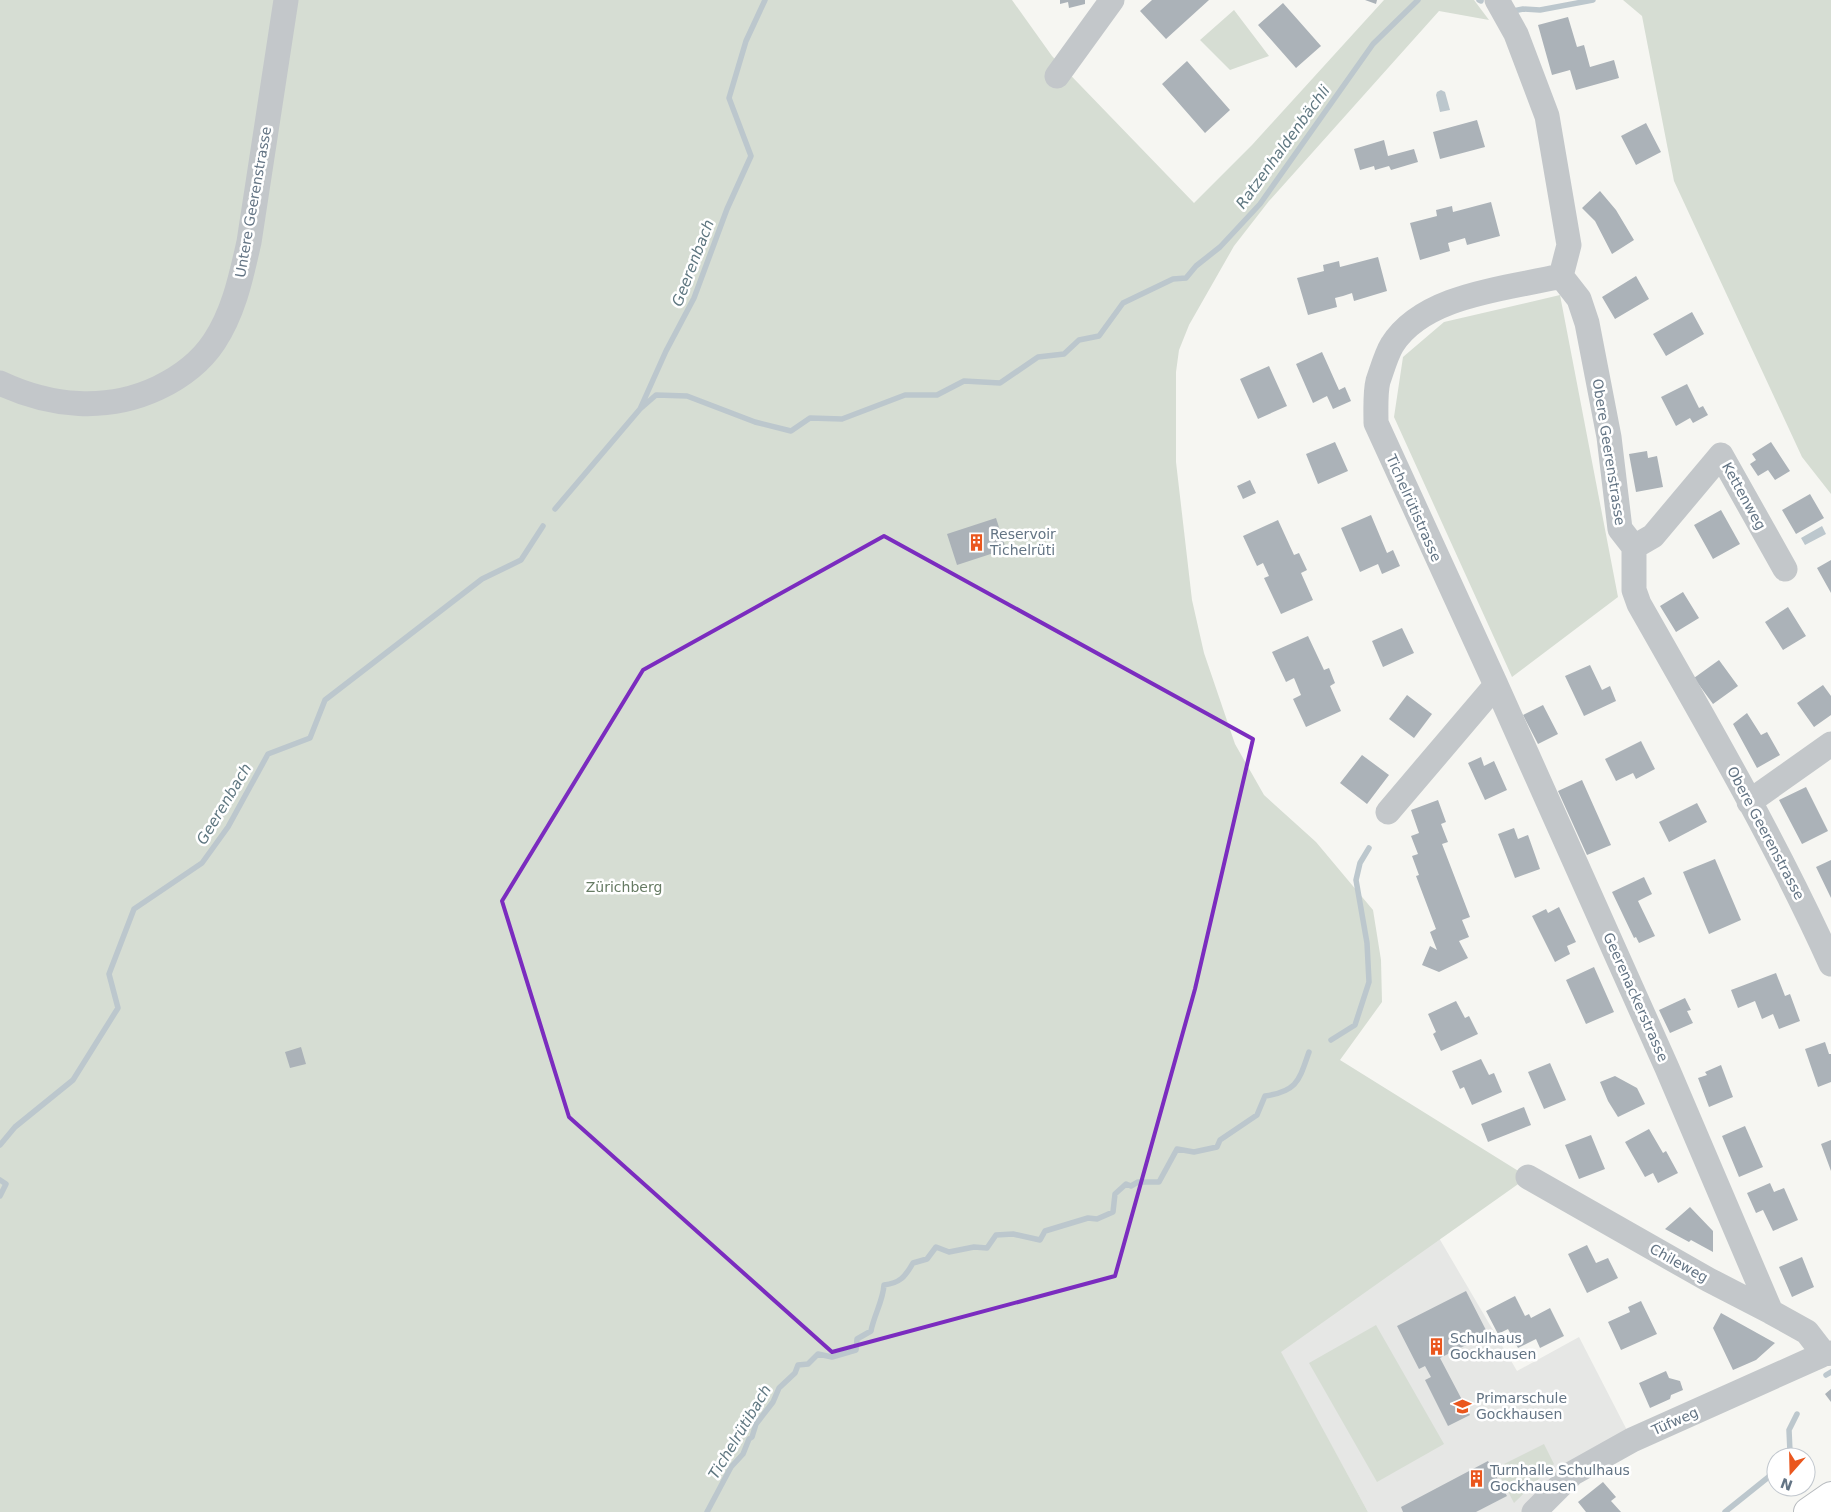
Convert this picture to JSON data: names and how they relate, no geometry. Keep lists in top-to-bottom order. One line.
{"streets":{"street":["Untere Geerenstrasse","Obere Geerenstrasse","Kettenweg","Tichelrütistrasse","Geerenackerstrasse","Chileweg","Tüfweg"]},"crossings":[["Obere Geerenstrasse","Kettenweg"],["Obere Geerenstrasse","Tichelrütistrasse"],["Tichelrütistrasse","Geerenackerstrasse"],["Geerenackerstrasse","Chileweg"],["Chileweg","Tüfweg"]],"water":["Ratzenhaldenbächli","Geerenbach","Tichelrütibach"],"parks":["Zürichberg"],"places":{"building":["Reservoir Tichelrüti","Schulhaus Gockhausen","Turnhalle Schulhaus Gockhausen"],"school or university":["Primarschule Gockhausen"]},"north":"bottom"}
